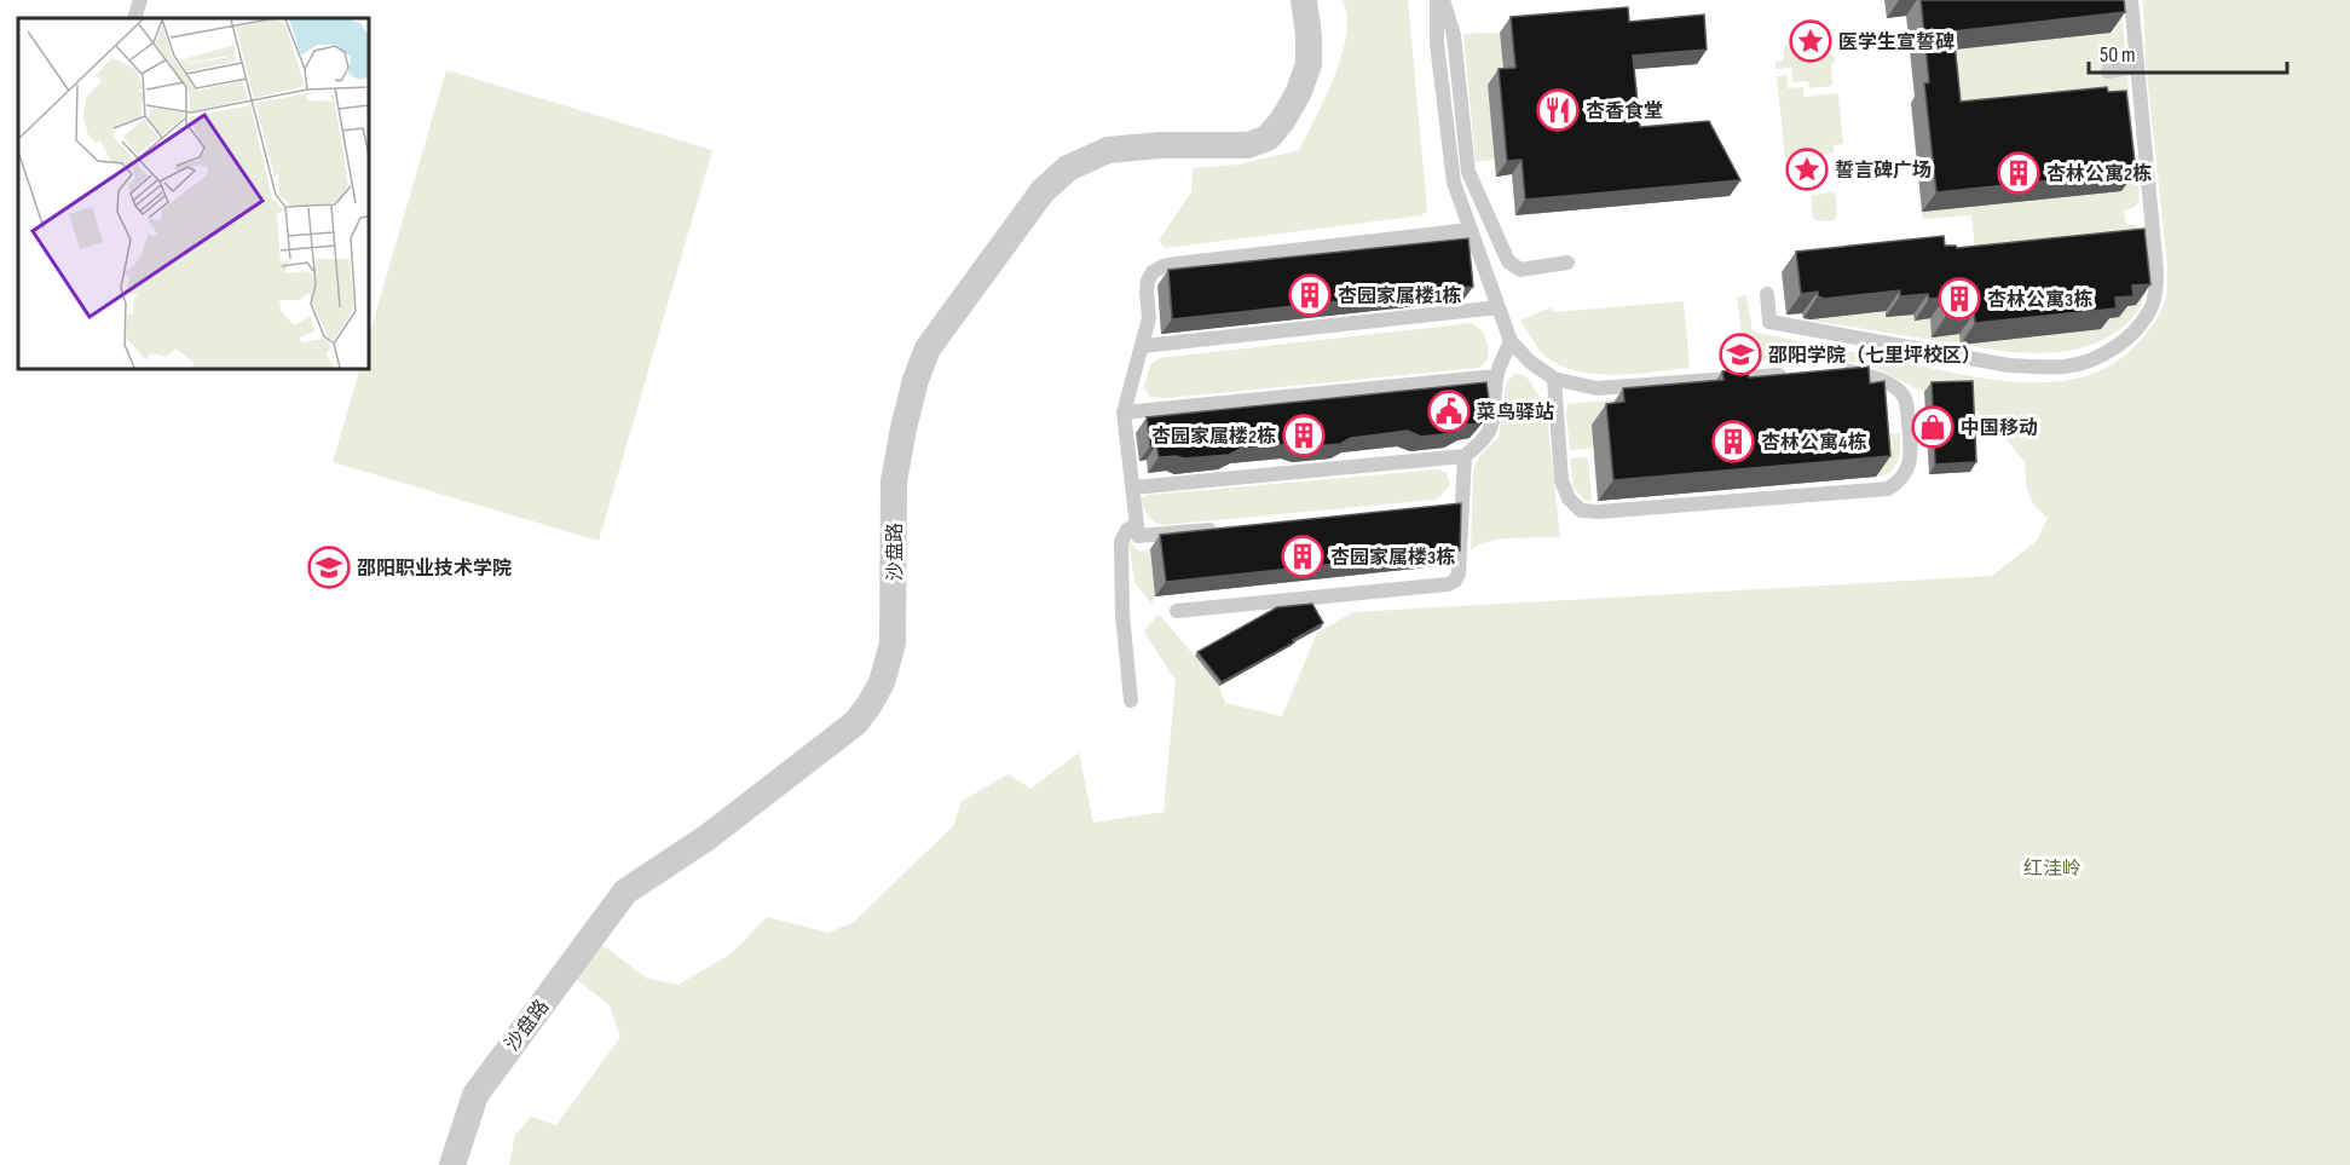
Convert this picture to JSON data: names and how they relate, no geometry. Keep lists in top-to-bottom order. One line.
{"streets":{"street":["沙盘路"]},"parks":["红洼岭"],"places":{"place":["医学生宣誓碑","誓言碑广场"],"restaurant":["杏香食堂"],"building":["杏林公寓2栋","杏园家属楼1栋","杏林公寓3栋","杏园家属楼2栋","杏林公寓4栋","杏园家属楼3栋"],"school or university":["邵阳学院（七里坪校区）","邵阳职业技术学院"],"public building":["菜鸟驿站"],"shop":["中国移动"]},"scale_bar":"50 m"}
